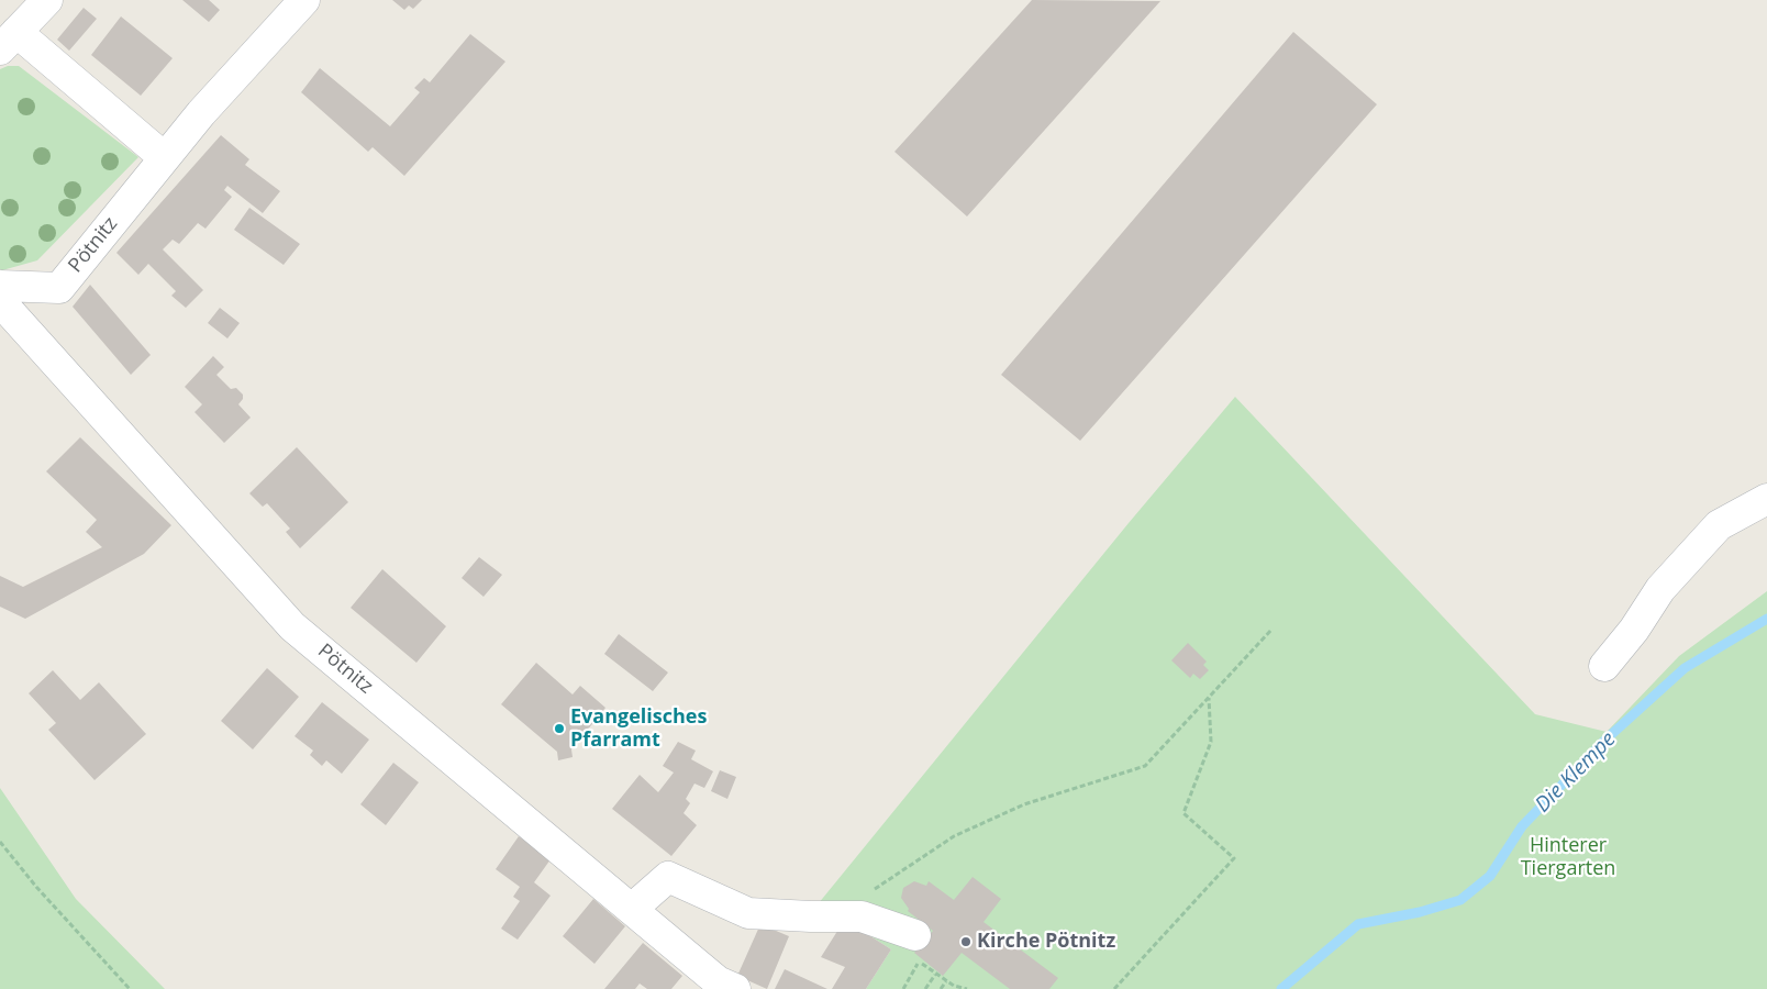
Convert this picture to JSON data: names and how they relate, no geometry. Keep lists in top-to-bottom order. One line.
{"streets":{"street":["Pötnitz"]},"water":["Die Klempe"],"parks":["Hinterer Tiergarten"],"places":["Evangelisches Pfarramt","Kirche Pötnitz"]}
